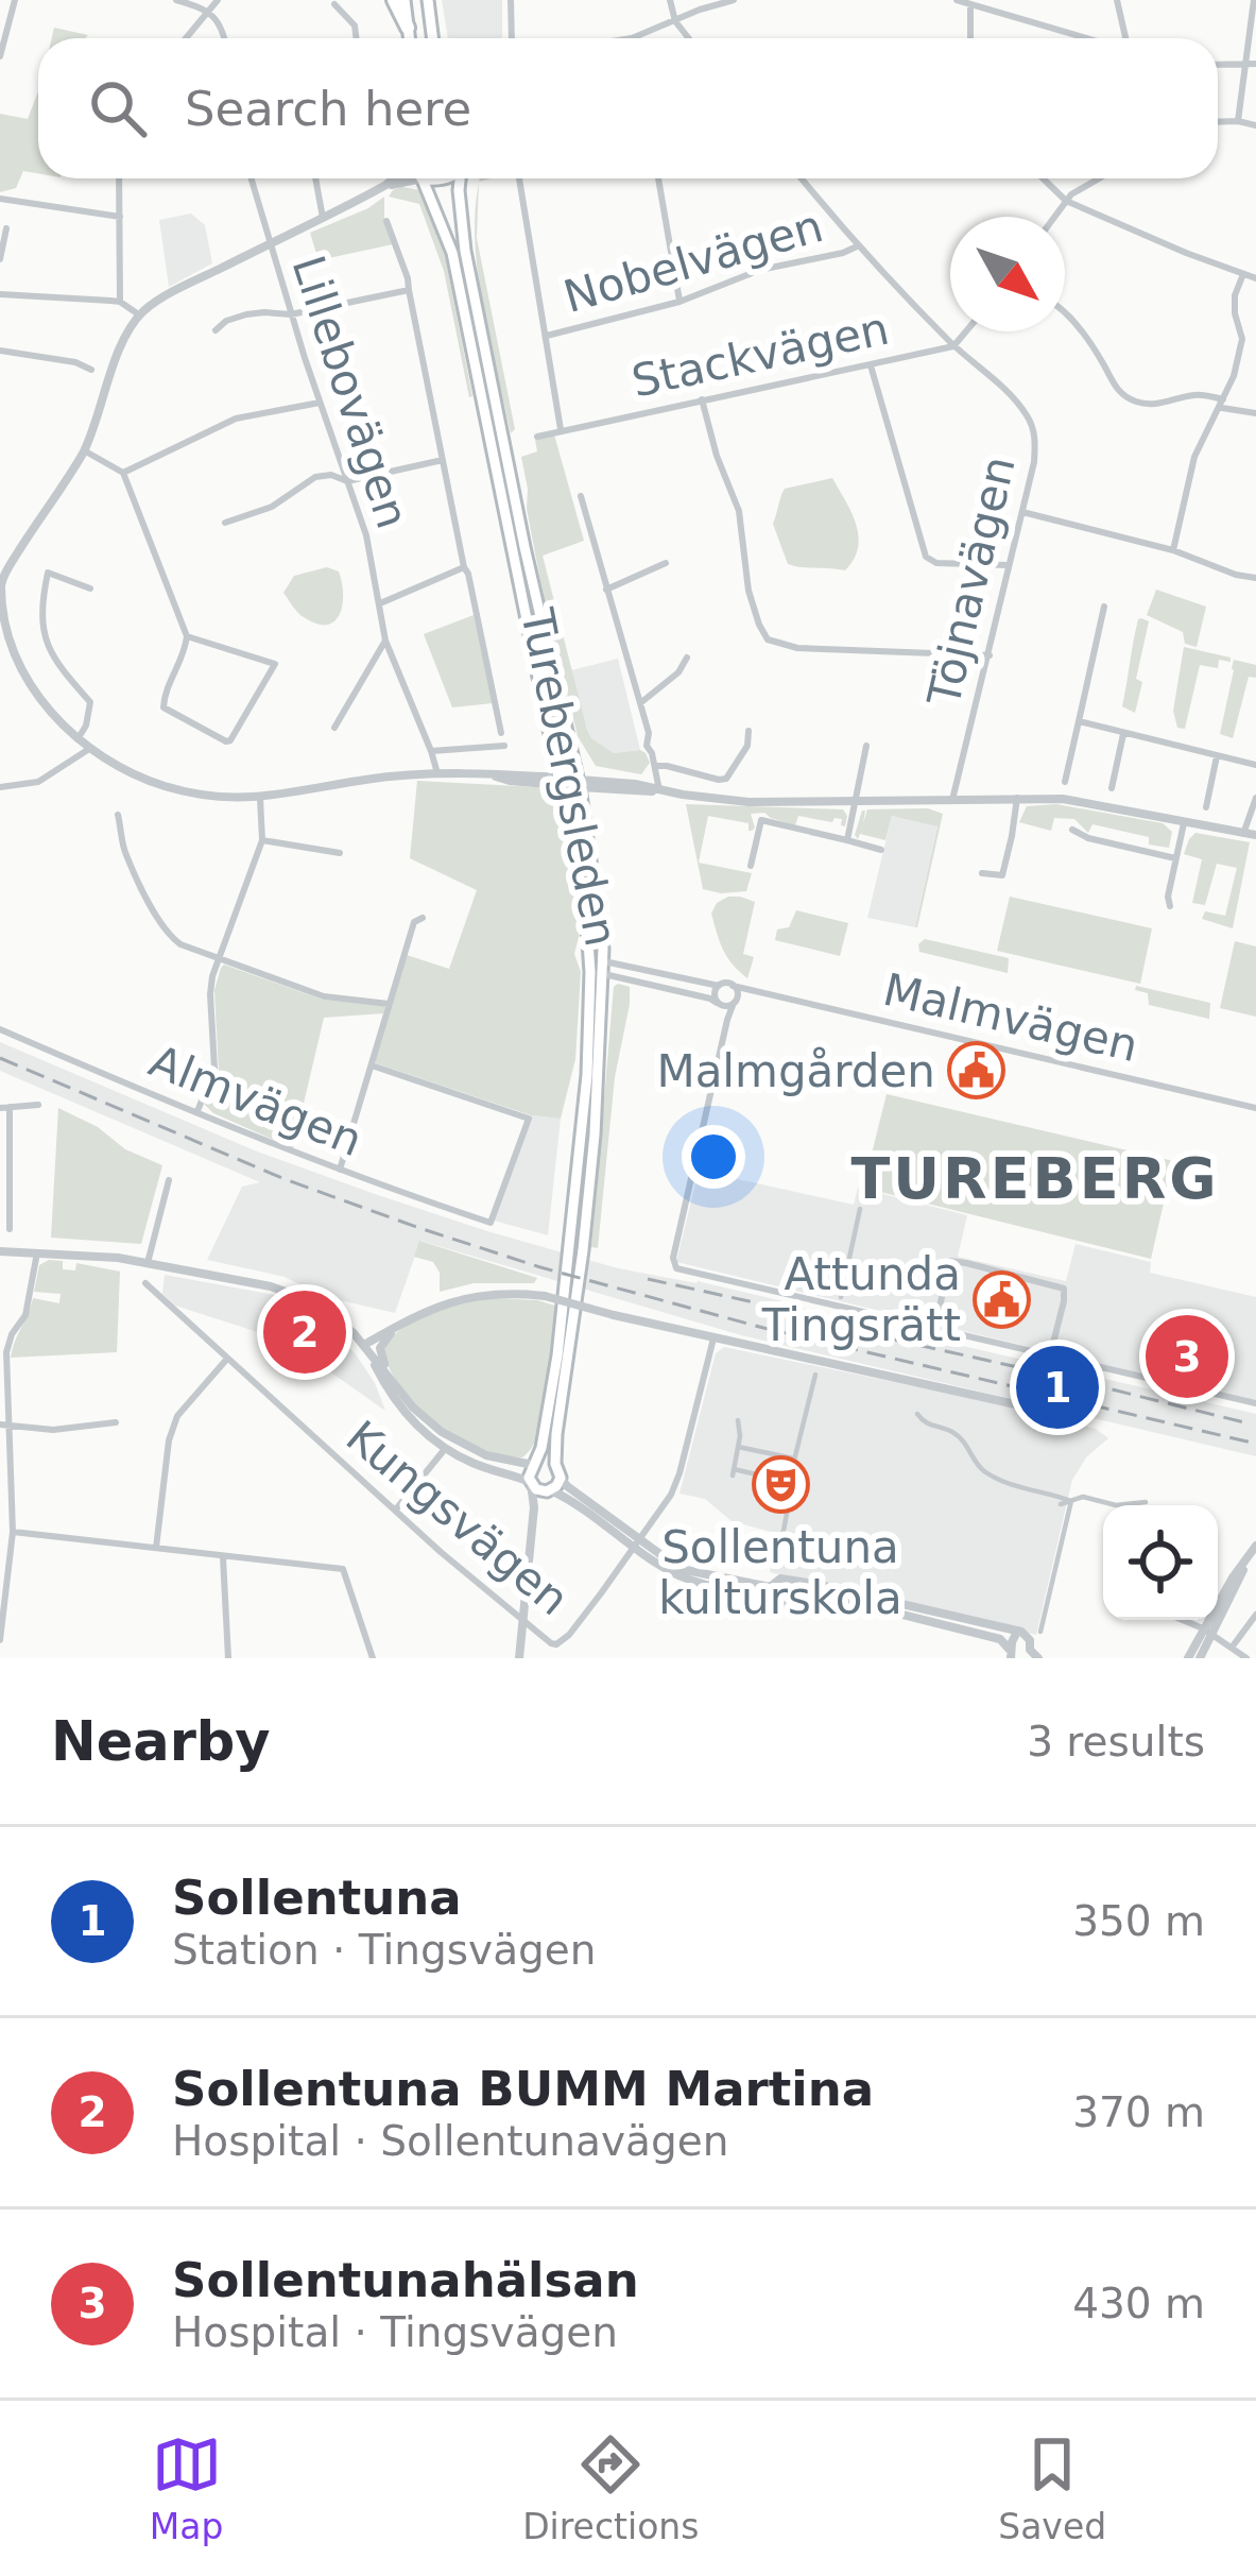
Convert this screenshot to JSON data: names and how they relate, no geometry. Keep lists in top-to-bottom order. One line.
{"streets":{"main road":["Turebergsleden"],"street":["Nobelvägen","Stackvägen","Lillebovägen","Töjnavägen","Malmvägen","Almvägen","Kungsvägen"]},"crossings":[["Nobelvägen","Töjnavägen"],["Stackvägen","Töjnavägen"]],"districts":["TUREBERG"],"places":{"public building":["Malmgården","Attunda Tingsrätt"],"theatre":["Sollentuna kulturskola"]},"north":"bottom right","page":{"search":"Search here","pins":["2","3","1"],"heading":["Nearby","3 results"],"list":[{"mark":"1","name":"Sollentuna","note":"Station · Tingsvägen","value":"350 m"},{"mark":"2","name":"Sollentuna BUMM Martina","note":"Hospital · Sollentunavägen","value":"370 m"},{"mark":"3","name":"Sollentunahälsan","note":"Hospital · Tingsvägen","value":"430 m"}],"nav":["Map","Directions","Saved"]}}
